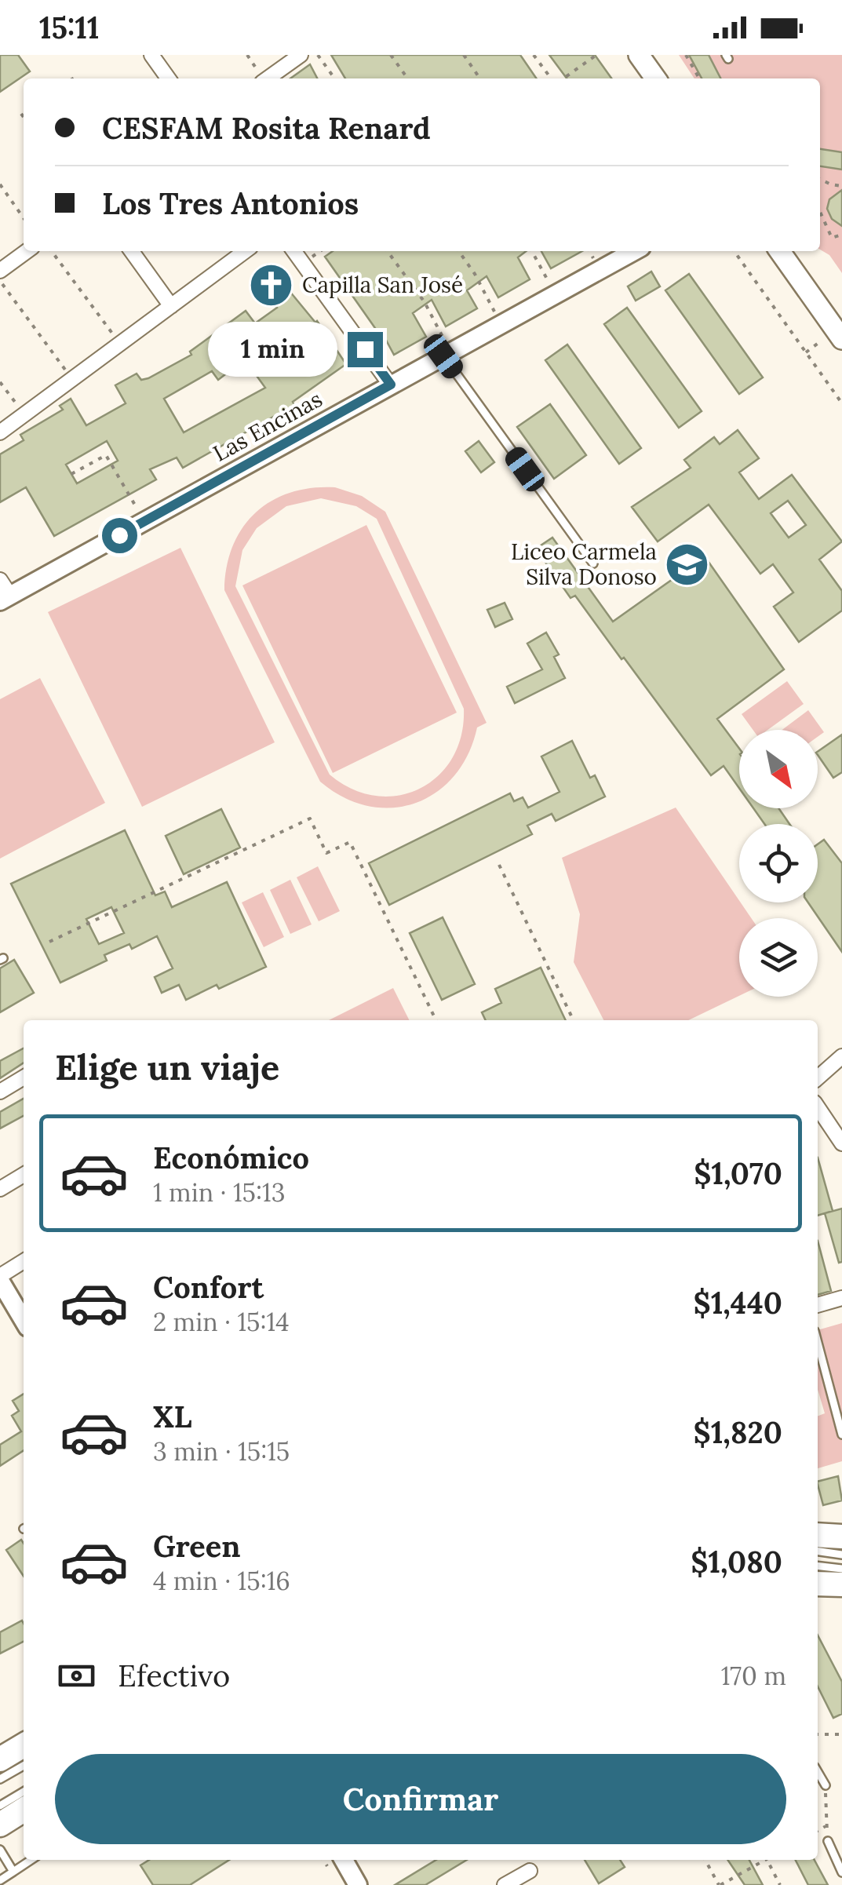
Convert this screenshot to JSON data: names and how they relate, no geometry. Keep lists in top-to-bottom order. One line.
{"streets":{"street":["Las Encinas"]},"places":{"church":["Capilla San José"],"school or university":["Liceo Carmela Silva Donoso"]},"north":"bottom right","page":{"status":"15:11","banner":["CESFAM Rosita Renard","Los Tres Antonios"],"bubble":"1 min","heading":"Elige un viaje","list":[{"name":"Económico","note":"1 min · 15:13","value":"$1,070"},{"name":"Confort","note":"2 min · 15:14","value":"$1,440"},{"name":"XL","note":"3 min · 15:15","value":"$1,820"},{"name":"Green","note":"4 min · 15:16","value":"$1,080"}],"pay":["Efectivo","170 m"],"buttons":"Confirmar"}}
